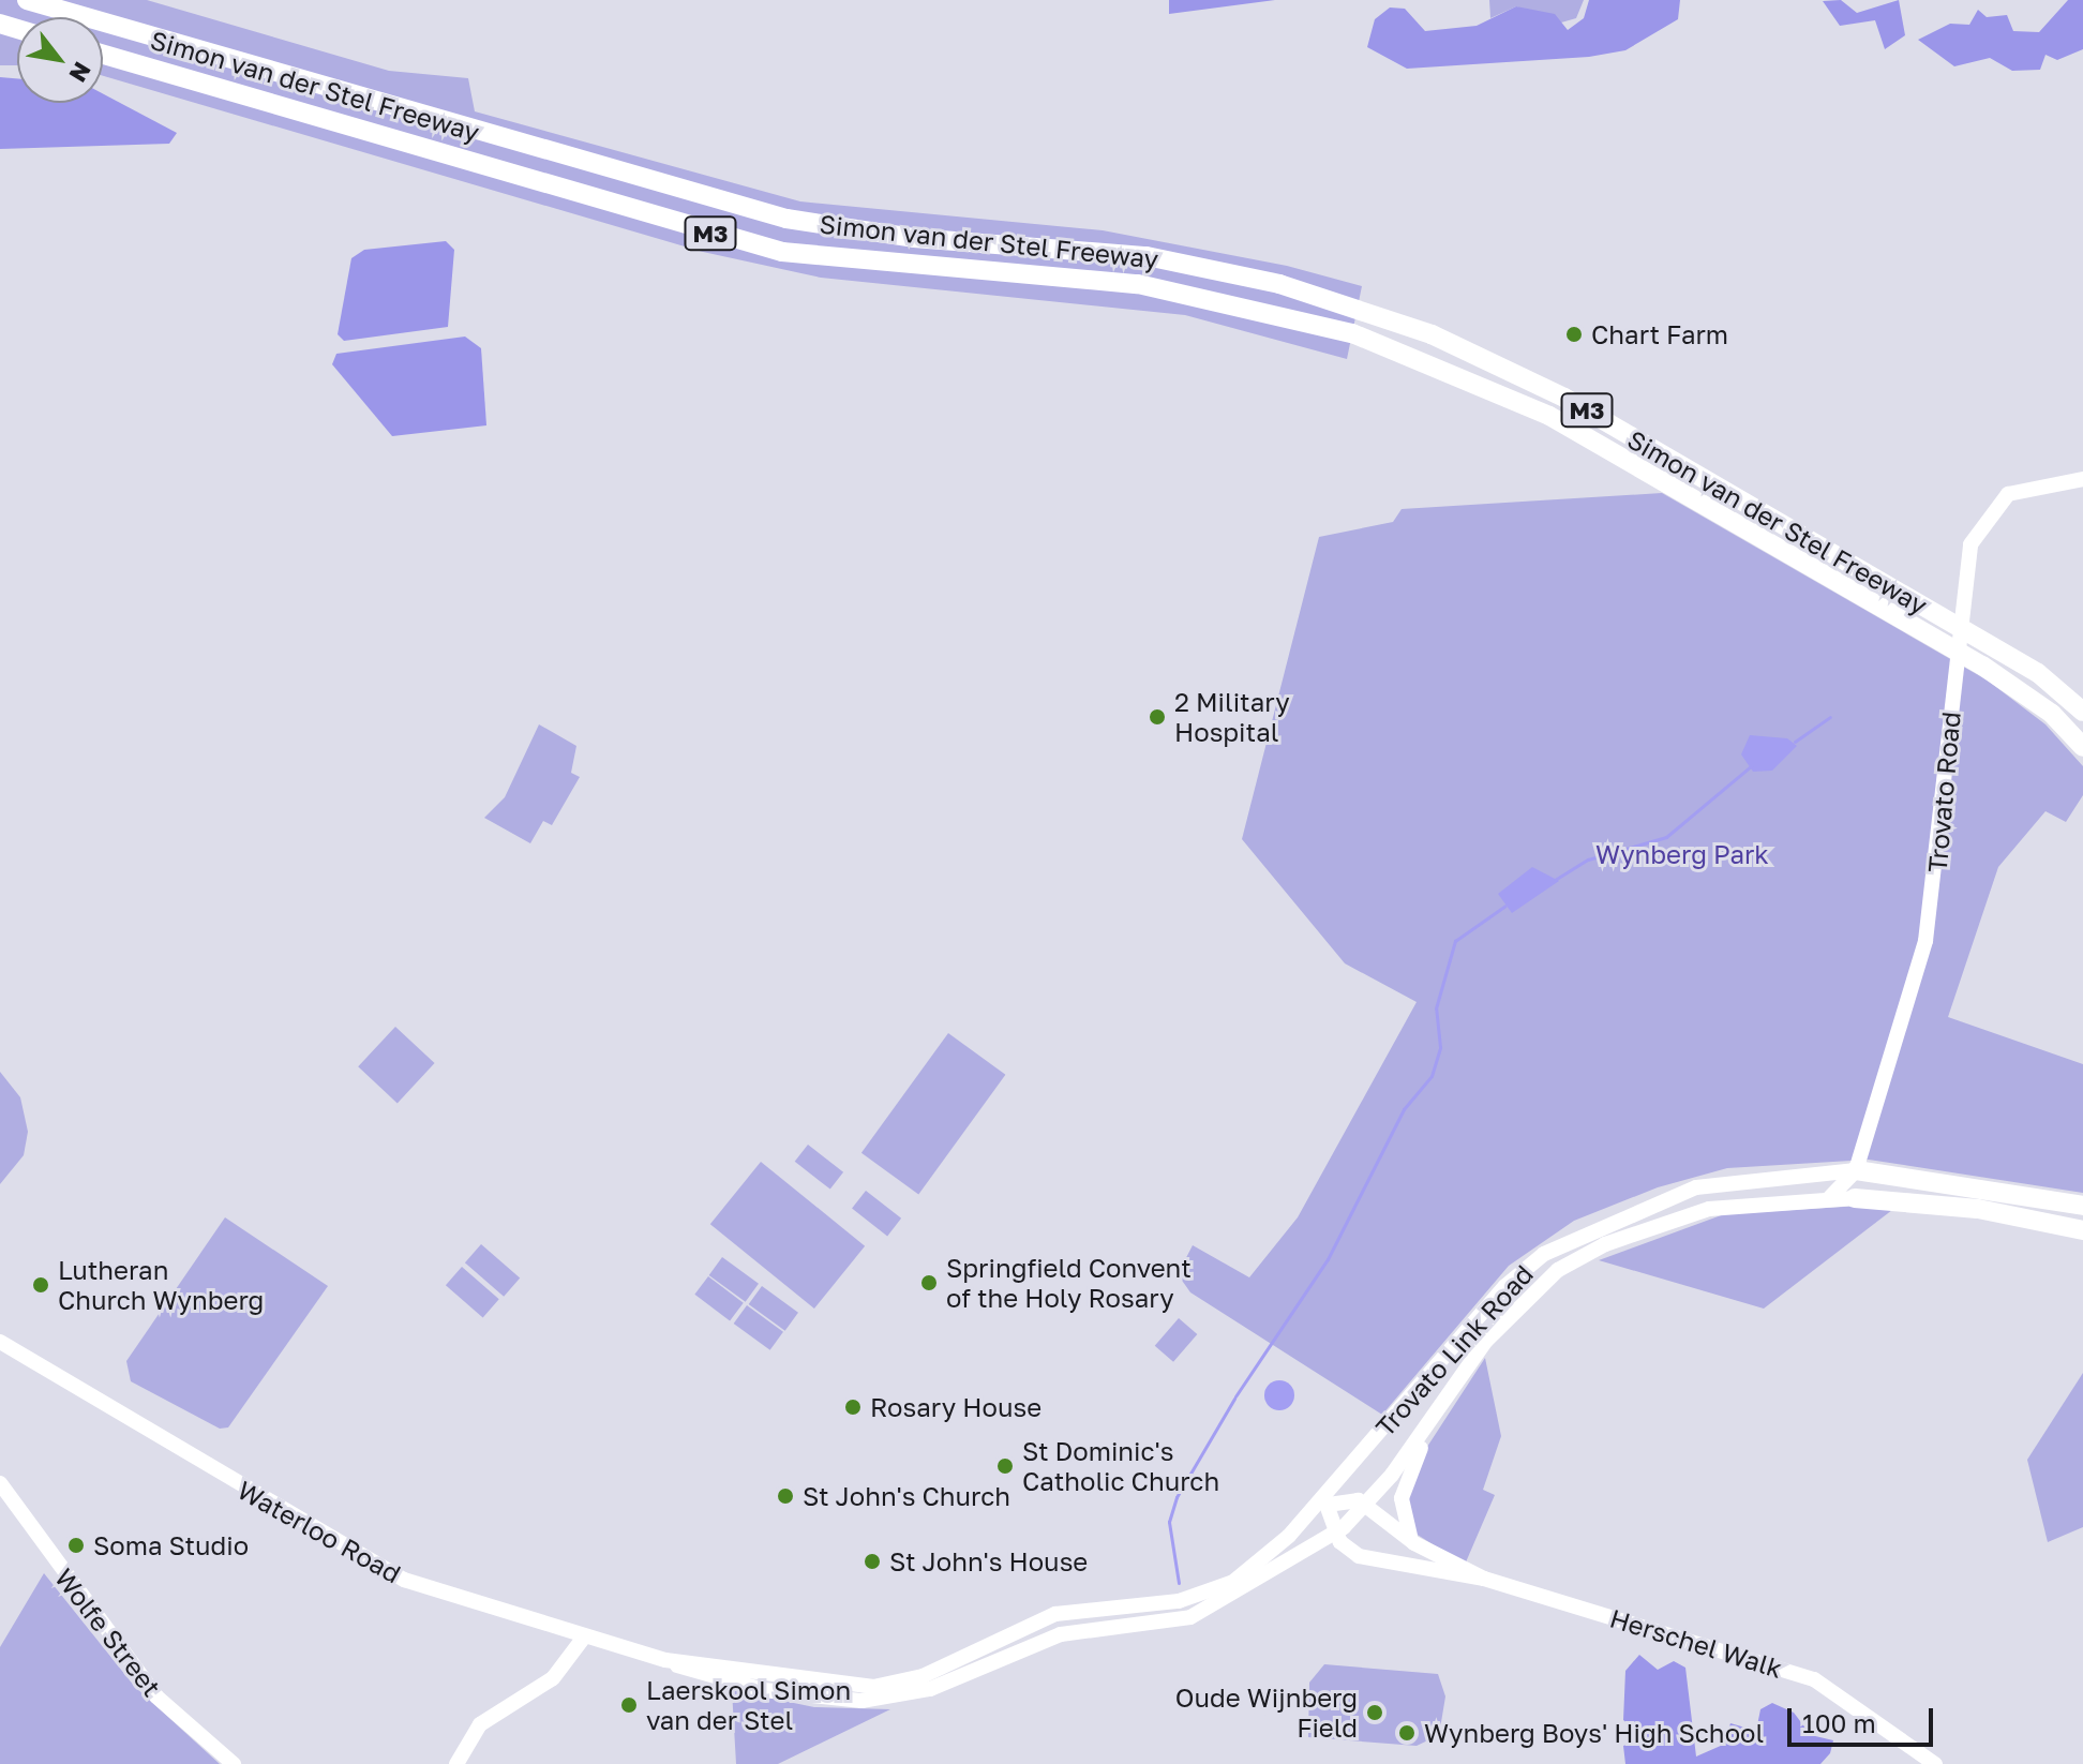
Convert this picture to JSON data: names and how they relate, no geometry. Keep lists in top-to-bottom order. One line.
{"streets":{"highway":["Simon van der Stel Freeway","M3"],"main road":["Trovato Road","Trovato Link Road","Waterloo Road","Wolfe Street","Herschel Walk"]},"crossings":[["Trovato Road","Trovato Link Road"],["Trovato Link Road","Waterloo Road"],["Trovato Link Road","Herschel Walk"]],"parks":["Wynberg Park"],"places":["Chart Farm","2 Military Hospital","Springfield Convent of the Holy Rosary","Lutheran Church Wynberg","Rosary House","St Dominic's Catholic Church","St John's Church","Soma Studio","St John's House","Laerskool Simon van der Stel","Oude Wijnberg Field","Wynberg Boys' High School"],"scale_bar":"100 m","north":"bottom right"}
